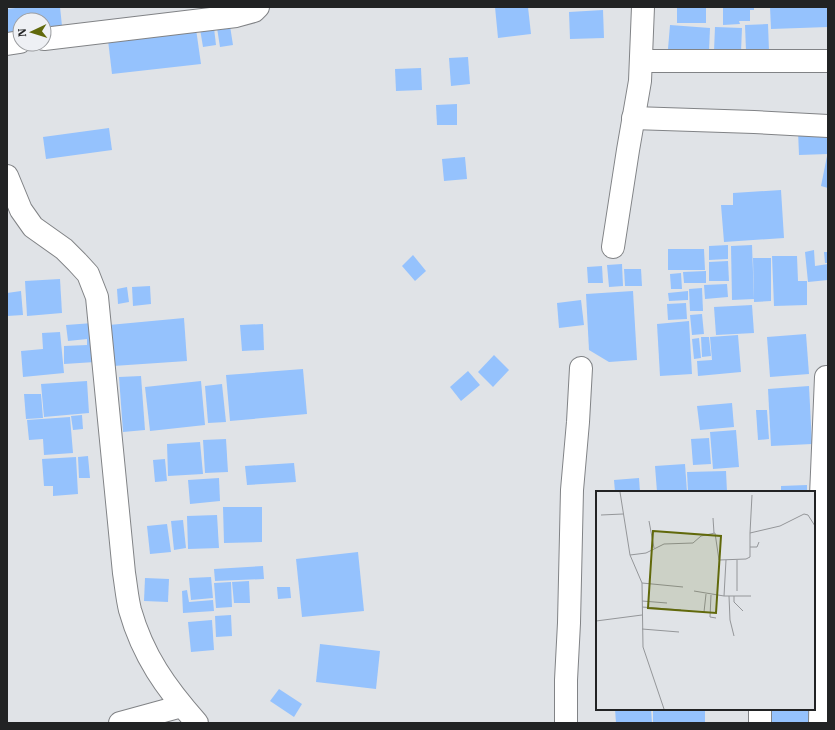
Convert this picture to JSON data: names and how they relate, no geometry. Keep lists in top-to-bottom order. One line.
{"north":"left"}
